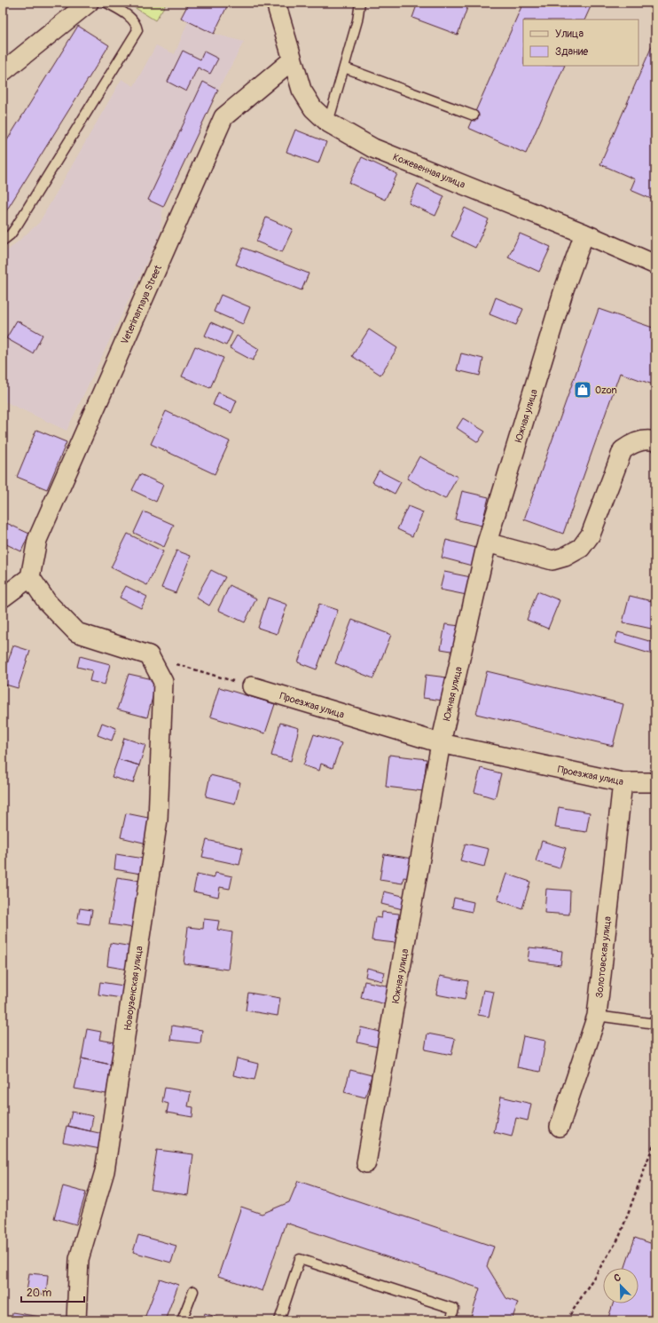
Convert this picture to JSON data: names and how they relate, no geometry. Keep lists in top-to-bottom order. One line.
{"streets":{"street":["Кожевенная улица","Veterinarnaya Street","Южная улица","Проезжая улица","Золотовская улица","Новоузенская улица"]},"crossings":[["Кожевенная улица","Veterinarnaya Street"],["Кожевенная улица","Южная улица"],["Южная улица","Проезжая улица"],["Проезжая улица","Золотовская улица"]],"places":{"shop":["Ozon"]},"legend":["Улица","Здание"],"scale_bar":"20 m","north":"top left"}
